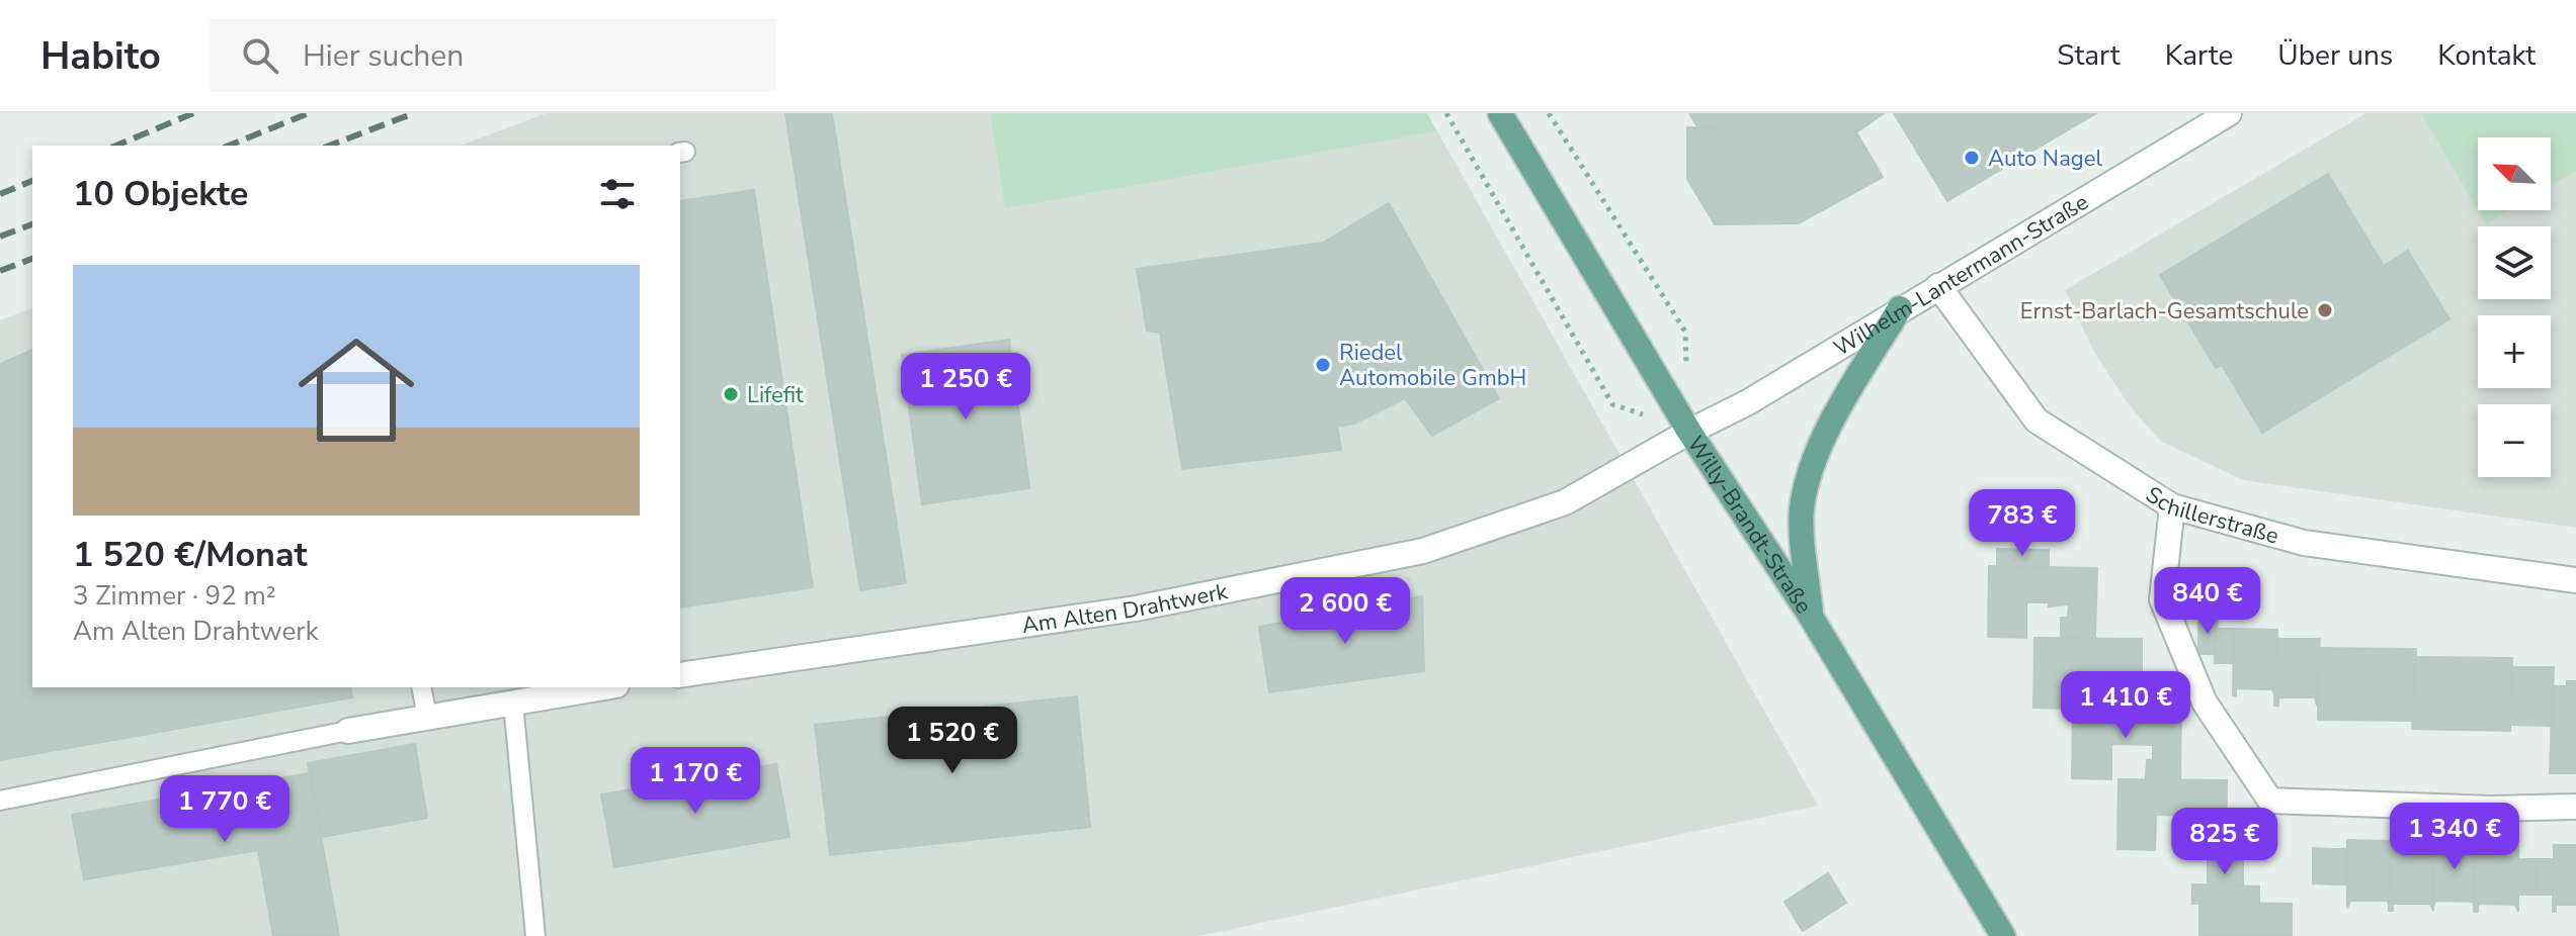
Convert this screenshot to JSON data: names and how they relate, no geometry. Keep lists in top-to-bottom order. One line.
{"streets":{"main road":["Willy-Brandt-Straße"],"street":["Wilhelm-Lantermann-Straße","Schillerstraße","Am Alten Drahtwerk"]},"crossings":[["Wilhelm-Lantermann-Straße","Schillerstraße"],["Wilhelm-Lantermann-Straße","Willy-Brandt-Straße"],["Wilhelm-Lantermann-Straße","Am Alten Drahtwerk"],["Willy-Brandt-Straße","Am Alten Drahtwerk"]],"places":["Auto Nagel","Ernst-Barlach-Gesamtschule","Riedel Automobile GmbH","Lifefit"],"north":"top left","page":{"header":"Habito","search":"Hier suchen","nav":["Start","Karte","Über uns","Kontakt"],"map_buttons":["+","−"],"heading":"10 Objekte","list":[{"name":"1 520 €/Monat","note":"3 Zimmer · 92 m² · Am Alten Drahtwerk"}],"price":["1 250 €","783 €","840 €","2 600 €","1 410 €","1 520 €","1 170 €","1 770 €","1 340 €","825 €"]}}
